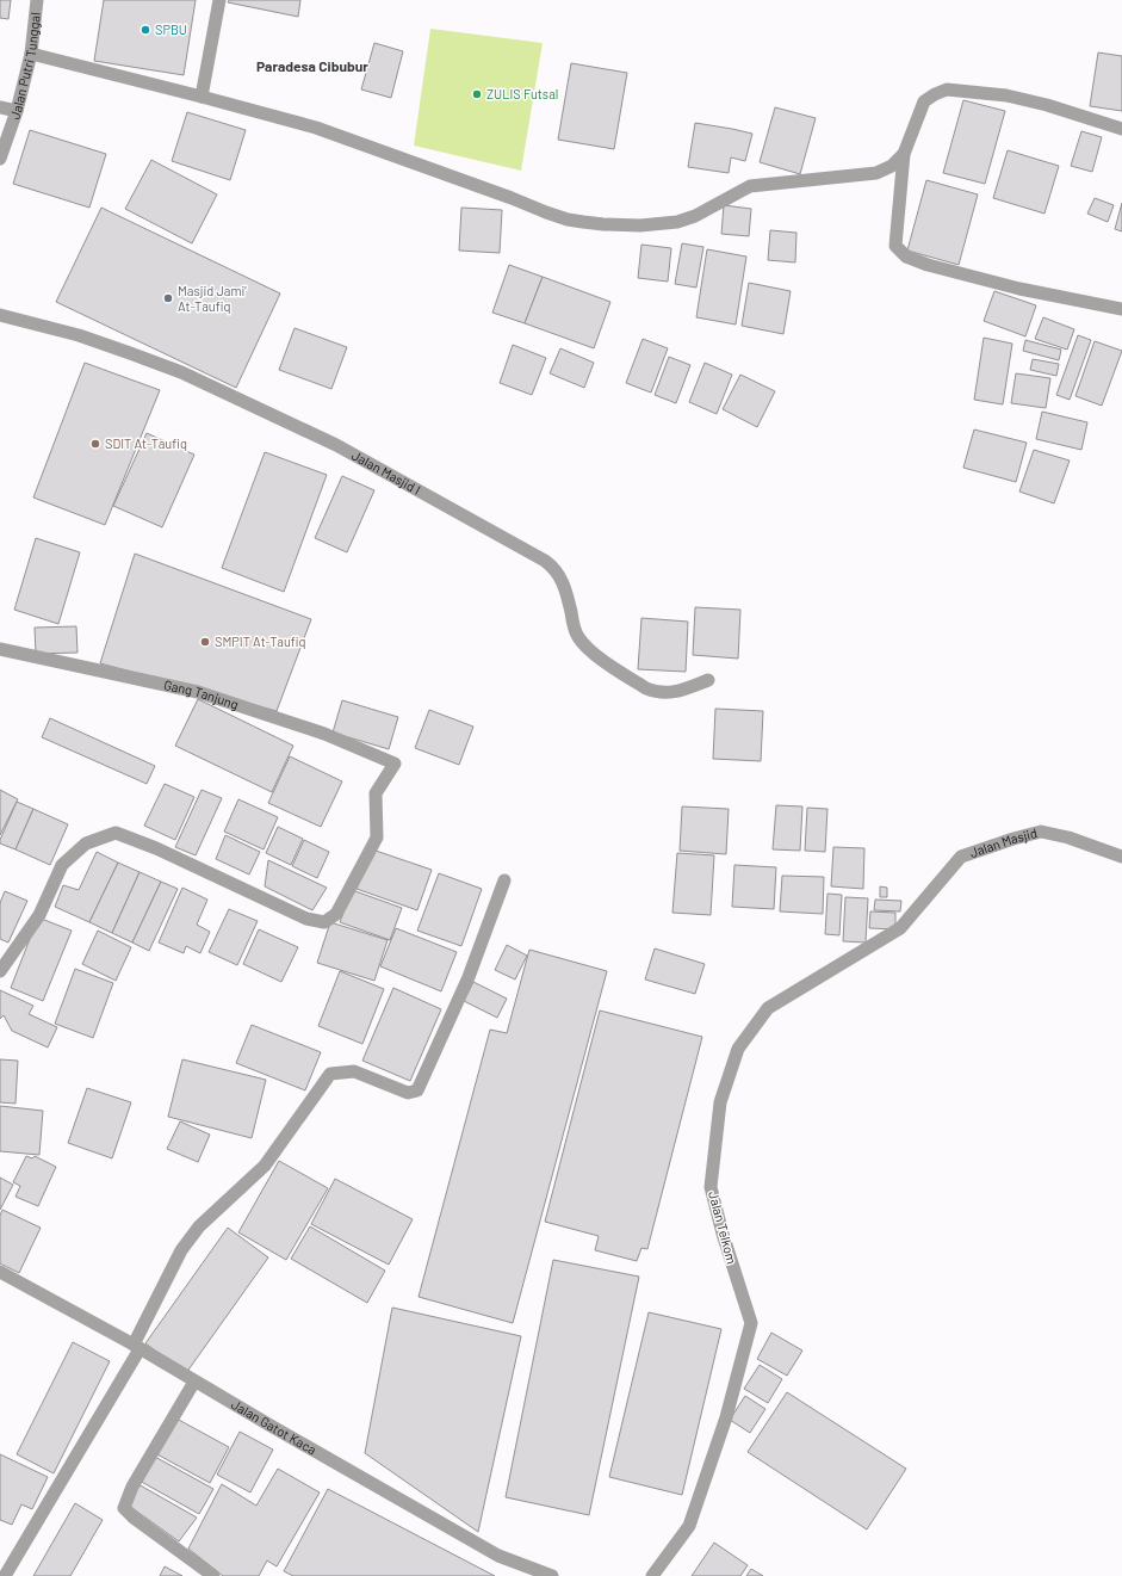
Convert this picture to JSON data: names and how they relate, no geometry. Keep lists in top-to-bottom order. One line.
{"streets":{"street":["Jalan Putri Tunggal","Jalan Masjid I","Gang Tanjung","Jalan Masjid","Jalan Telkom","Jalan Gatot Kaca"]},"crossings":[["Jalan Masjid","Jalan Telkom"]],"districts":["Paradesa Cibubur"],"places":["SPBU","ZULIS Futsal","Masjid Jami' At-Taufiq","SDIT At-Taufiq","SMPIT At-Taufiq"]}
